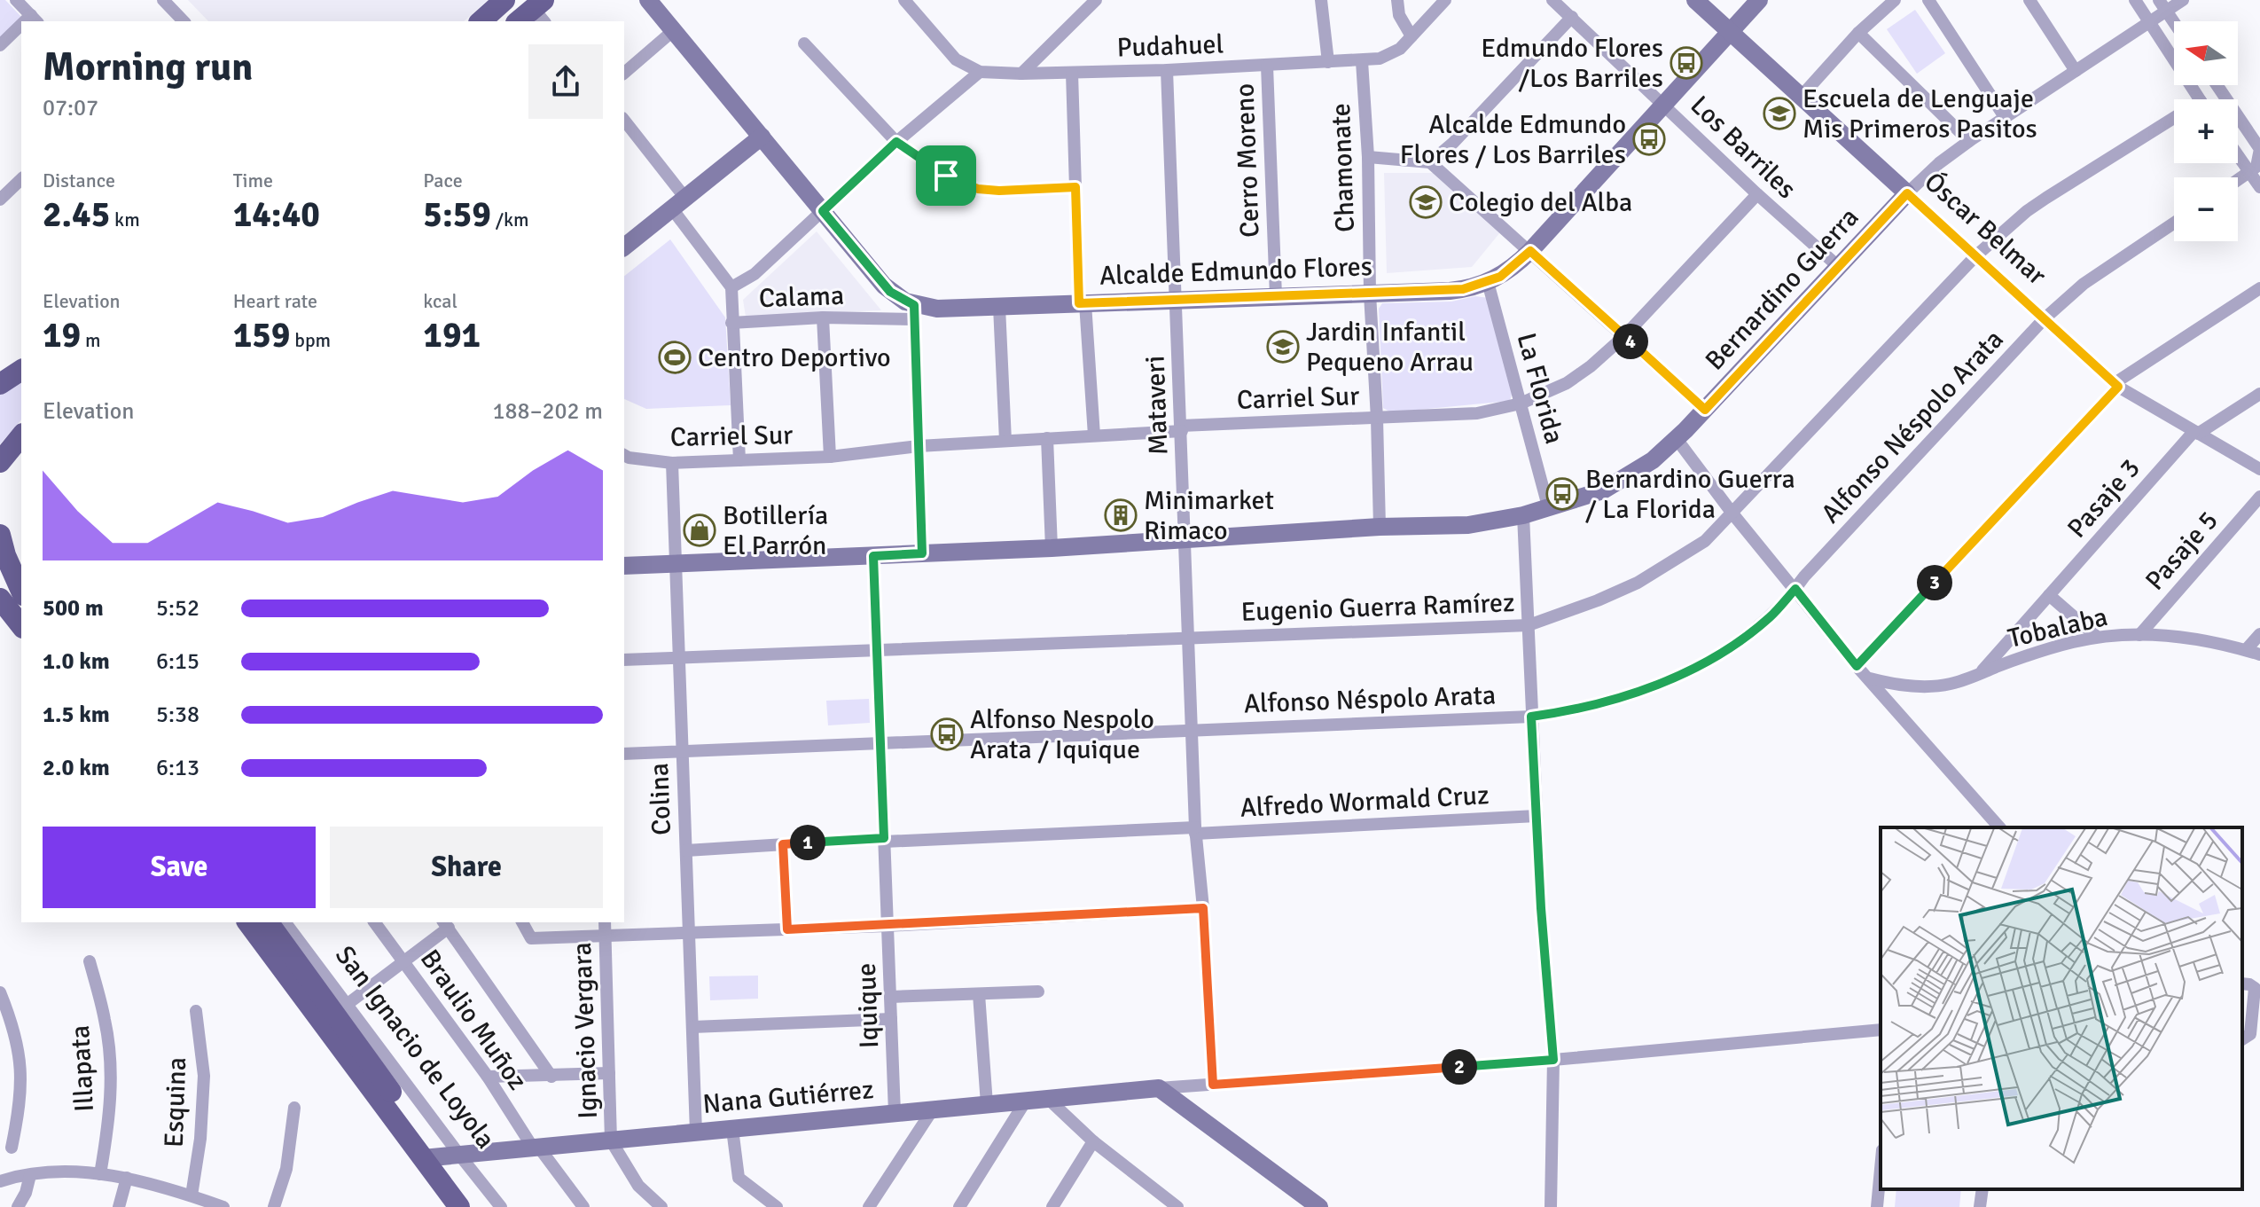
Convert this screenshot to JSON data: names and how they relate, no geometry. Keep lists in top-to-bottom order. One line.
{"streets":{"main road":["San Ignacio de Loyola"],"street":["Pudahuel","Los Barriles","Cerro Moreno","Chamonate","Óscar Belmar","Alcalde Edmundo Flores","Bernardino Guerra","Calama","La Florida","Carriel Sur","Mataveri","Alfonso Néspolo Arata","Pasaje 3","Pasaje 5","Eugenio Guerra Ramírez","Tobalaba","Colina","Alfredo Wormald Cruz","Iquique","Braulio Muñoz","Ignacio Vergara","Illapata","Nana Gutiérrez","Esquina"]},"crossings":[["Pudahuel","Cerro Moreno"],["Pudahuel","Chamonate"],["Pudahuel","Mataveri"],["Los Barriles","Alcalde Edmundo Flores"],["Los Barriles","Bernardino Guerra"],["Los Barriles","Carriel Sur"],["Cerro Moreno","Alcalde Edmundo Flores"],["Chamonate","Alcalde Edmundo Flores"],["Chamonate","Bernardino Guerra"],["Chamonate","Carriel Sur"],["Óscar Belmar","Alcalde Edmundo Flores"],["Óscar Belmar","Bernardino Guerra"],["Óscar Belmar","Alfonso Néspolo Arata"],["Óscar Belmar","Pasaje 3"],["Óscar Belmar","Eugenio Guerra Ramírez"],["Alcalde Edmundo Flores","Calama"],["Alcalde Edmundo Flores","La Florida"],["Alcalde Edmundo Flores","Mataveri"],["Bernardino Guerra","La Florida"],["Bernardino Guerra","Mataveri"],["Bernardino Guerra","Colina"],["Bernardino Guerra","Iquique"],["La Florida","Carriel Sur"],["Carriel Sur","Mataveri"],["Carriel Sur","Colina"],["Mataveri","Alfonso Néspolo Arata"],["Mataveri","Eugenio Guerra Ramírez"],["Mataveri","Alfredo Wormald Cruz"],["Alfonso Néspolo Arata","Colina"],["Alfonso Néspolo Arata","Iquique"],["Pasaje 3","Tobalaba"],["Pasaje 5","Tobalaba"],["Eugenio Guerra Ramírez","Colina"],["Eugenio Guerra Ramírez","Iquique"],["Colina","Alfredo Wormald Cruz"],["Colina","Nana Gutiérrez"],["Alfredo Wormald Cruz","Iquique"],["Iquique","Nana Gutiérrez"],["Braulio Muñoz","Nana Gutiérrez"],["Ignacio Vergara","Nana Gutiérrez"],["San Ignacio de Loyola","Nana Gutiérrez"]],"places":{"bus stop":["Edmundo Flores /Los Barriles","Alcalde Edmundo Flores / Los Barriles","Bernardino Guerra / La Florida","Alfonso Nespolo Arata / Iquique"],"school or university":["Escuela de Lenguaje Mis Primeros Pasitos","Colegio del Alba","Jardin Infantil Pequeno Arrau"],"sports":["Centro Deportivo"],"building":["Minimarket Rimaco"],"shop":["Botillería El Parrón"]},"north":"left","page":{"map_buttons":["+","−"],"heading":["Morning run","07:07"],"stats":[["Distance","2.45 km"],["Time","14:40"],["Pace","5:59 /km"],["Elevation","19 m"],["Heart rate","159 bpm"],["kcal","191"]],"pins":["4","3","1","2"],"chart":["Elevation","188–202 m"],"list":[{"name":"500 m","note":"5:52"},{"name":"1.0 km","note":"6:15"},{"name":"1.5 km","note":"5:38"},{"name":"2.0 km","note":"6:13"}],"buttons":["Save","Share"]}}
